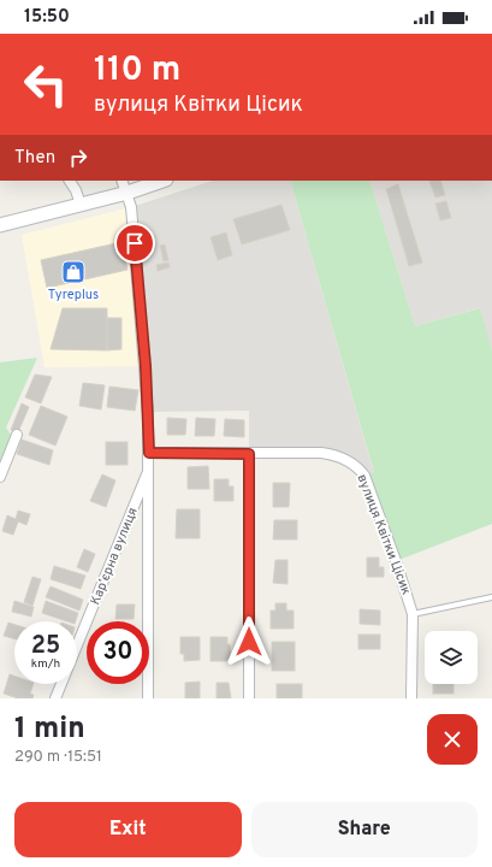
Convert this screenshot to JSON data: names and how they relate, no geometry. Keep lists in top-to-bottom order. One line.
{"streets":{"street":["вулиця Квітки Цісик","Карʼєрна вулиця"]},"places":{"shop":["Tyreplus"]},"page":{"status":"15:50","turn":["110 m","вулиця Квітки Цісик"],"then":"Then","speed":"25 km/h","limit":"30","heading":["1 min","290 m · 15:51"],"buttons":["Exit","Share"]}}
